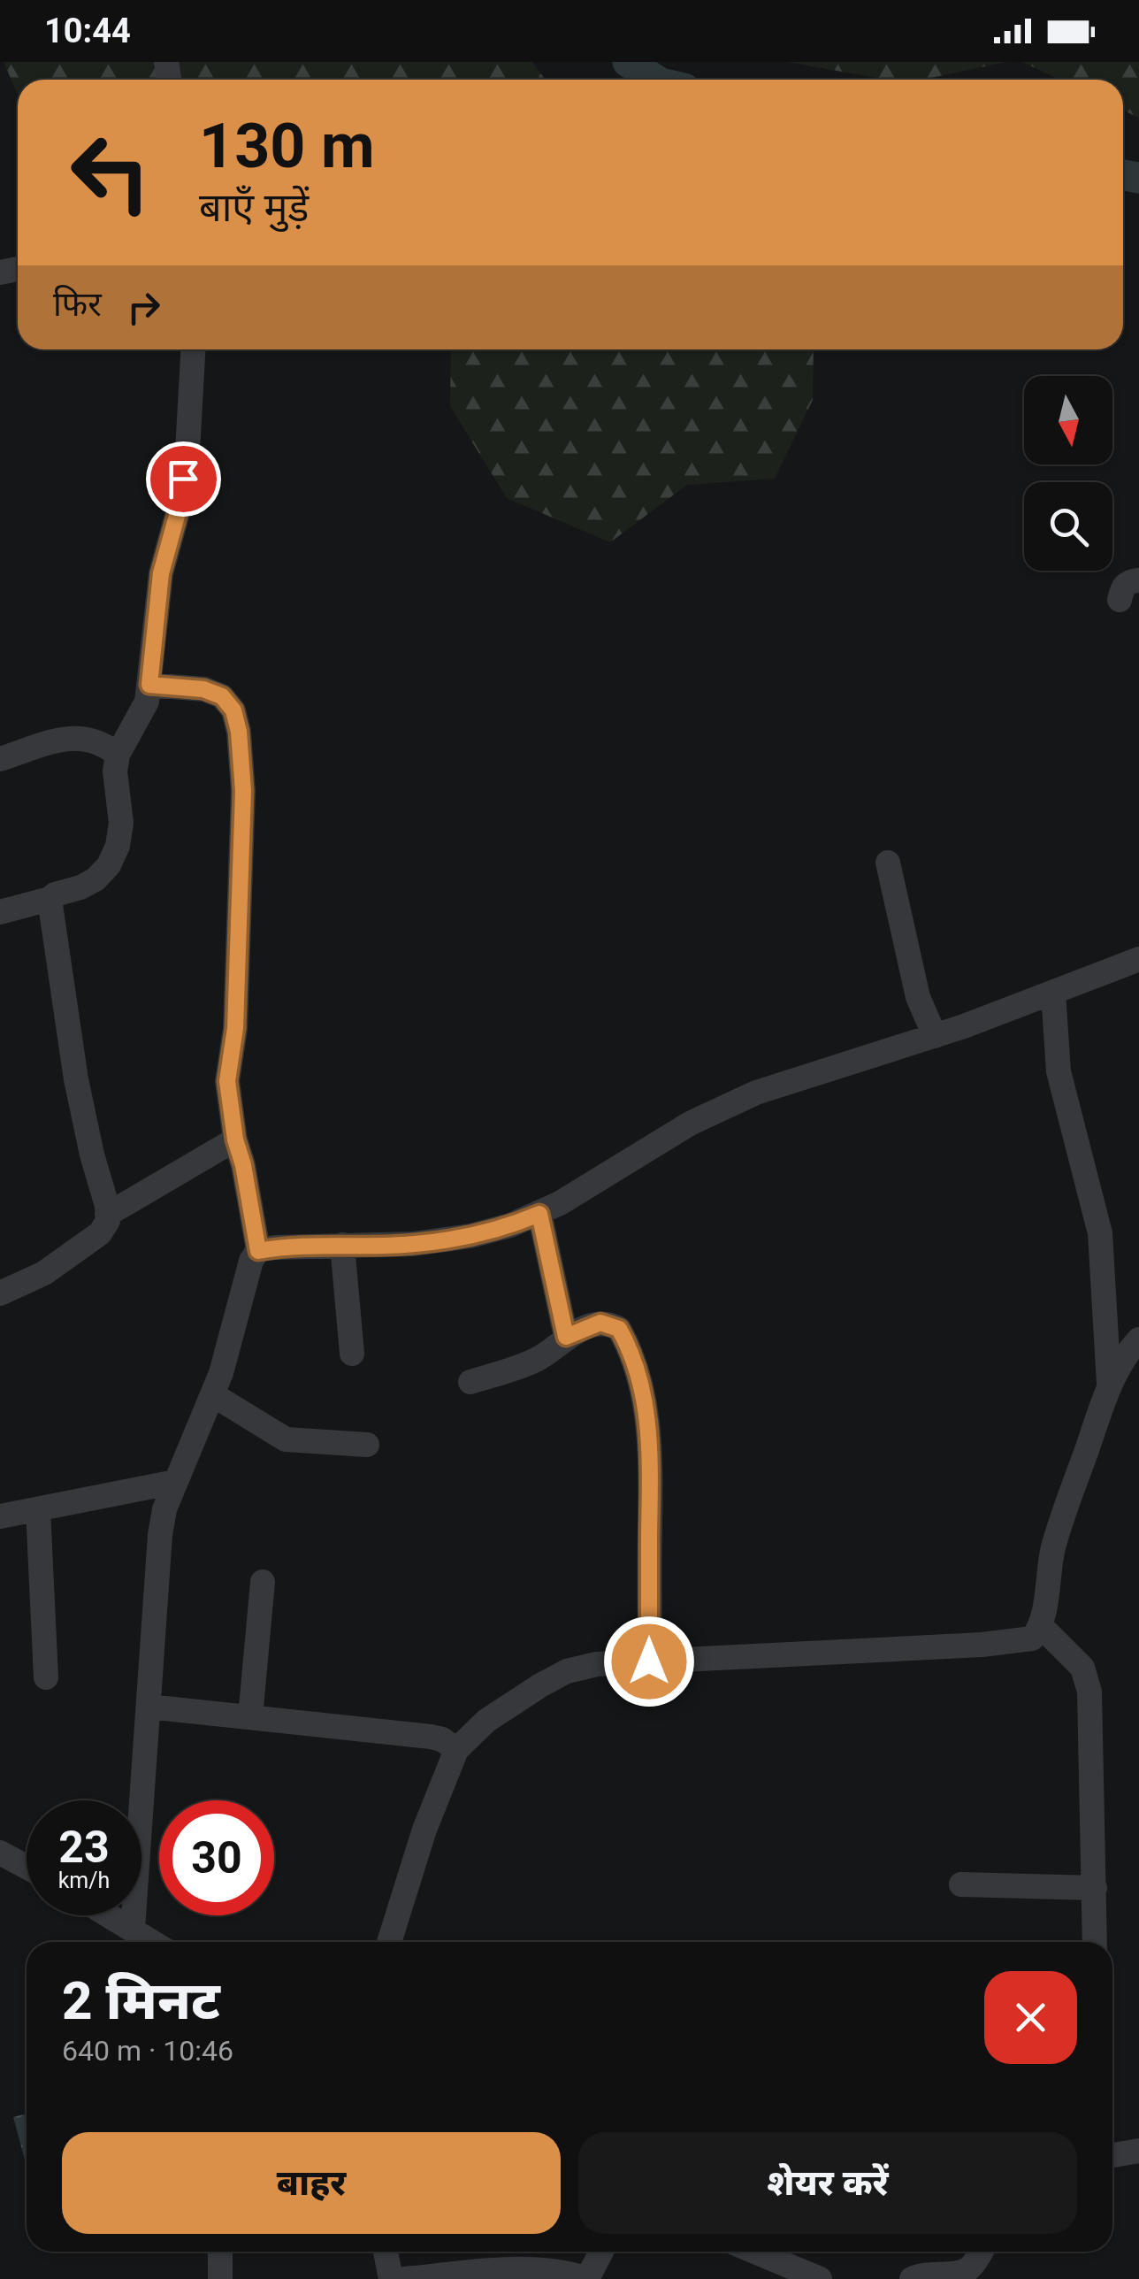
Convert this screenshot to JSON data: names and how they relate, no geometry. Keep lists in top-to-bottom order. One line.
{"north":"bottom","page":{"status":"10:44","turn":["130 m","बाएँ मुड़ें"],"then":"फिर","speed":"23 km/h","limit":"30","heading":["2 मिनट","640 m · 10:46"],"buttons":["बाहर","शेयर करें"]}}
